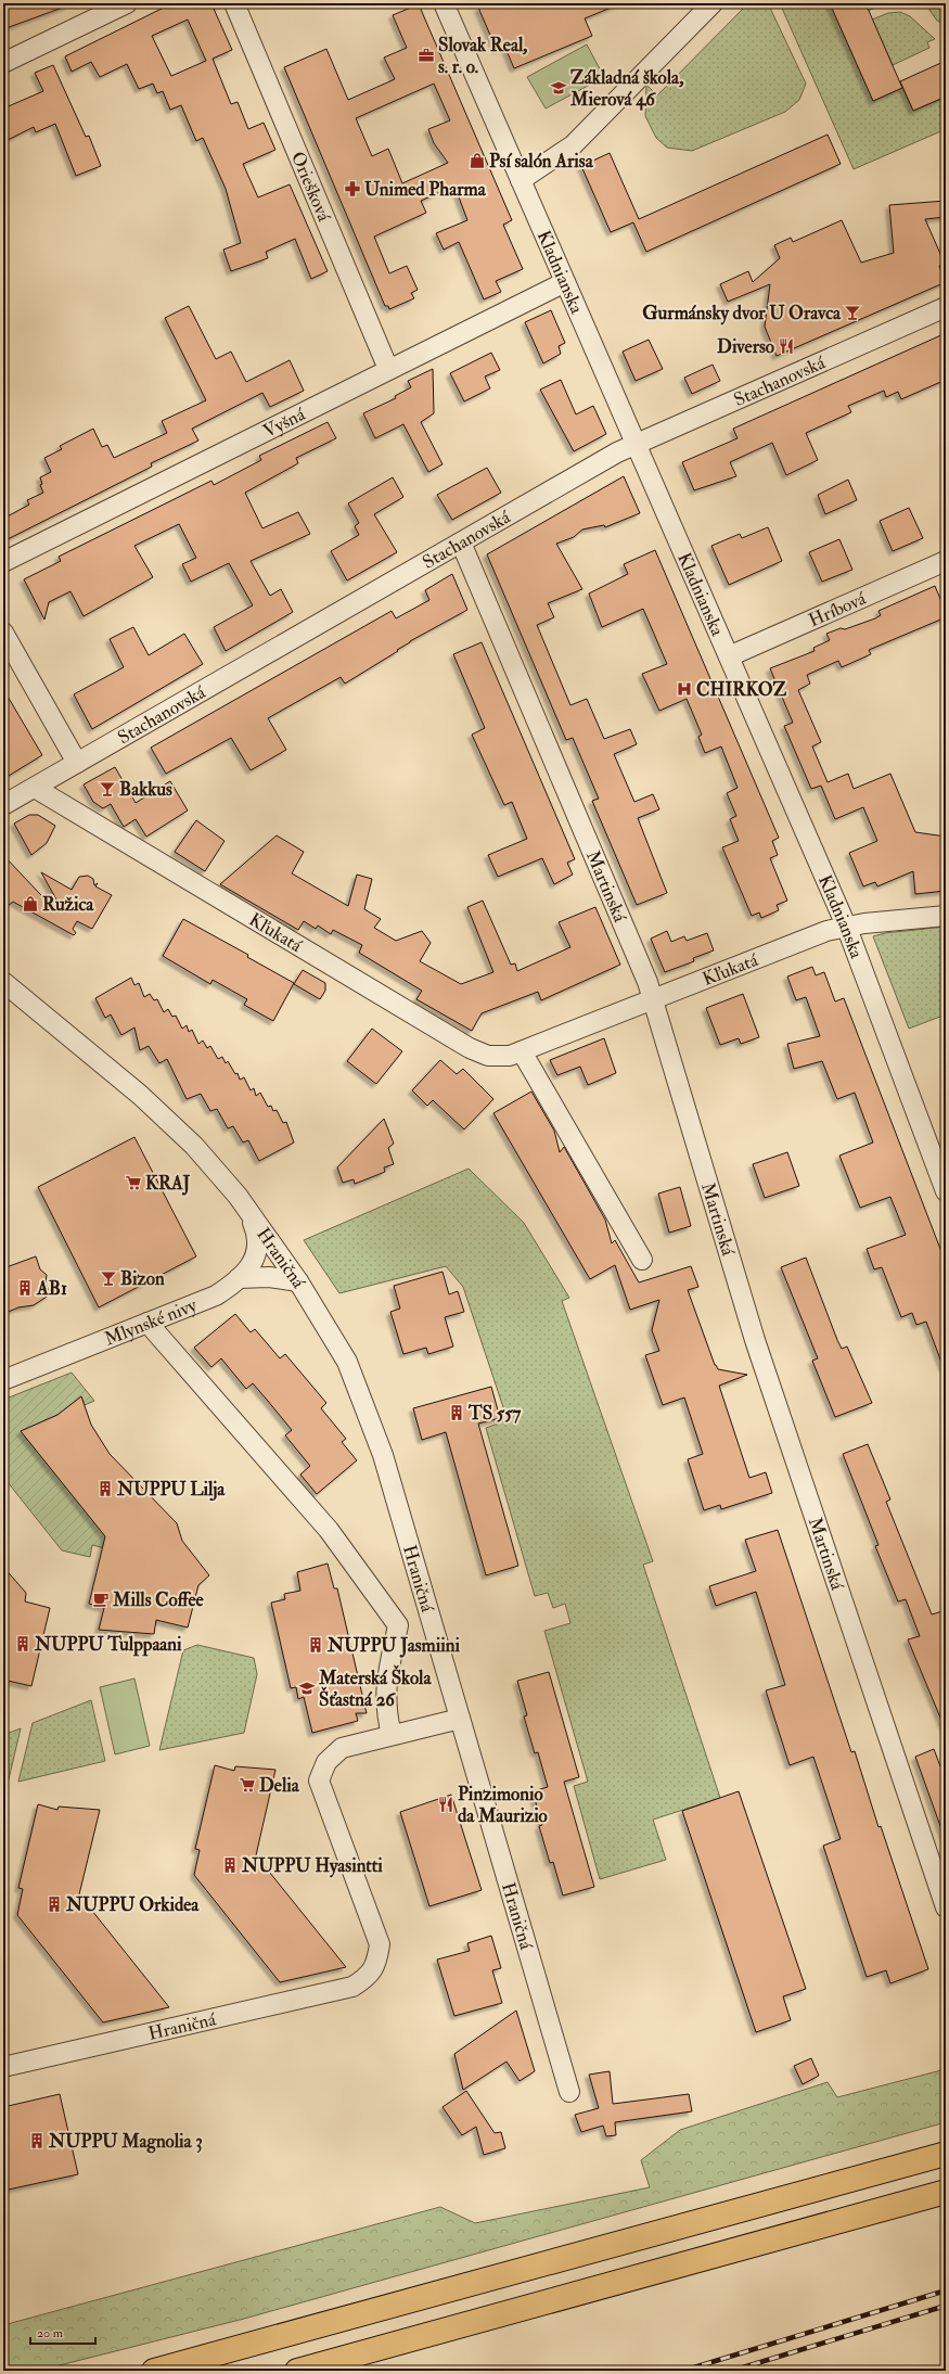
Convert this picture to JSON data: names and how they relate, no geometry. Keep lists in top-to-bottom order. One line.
{"streets":{"street":["Oriešková","Kladnianska","Stachanovská","Vyšná","Hríbová","Martinská","Kľukatá","Hraničná","Mlynské nivy"]},"crossings":[["Oriešková","Vyšná"],["Kladnianska","Stachanovská"],["Kladnianska","Vyšná"],["Kladnianska","Hríbová"],["Kladnianska","Kľukatá"],["Stachanovská","Martinská"],["Stachanovská","Kľukatá"],["Martinská","Kľukatá"],["Hraničná","Mlynské nivy"]],"places":{"office":["Slovak Real, s. r. o."],"school or university":["Základná škola, Mierová 46","Materská Škola Šťastná 26"],"shop":["Psí salón Arisa","Ružica"],"pharmacy":["Unimed Pharma"],"bar":["Gurmánsky dvor U Oravca","Bakkus","Bizon"],"restaurant":["Diverso","Pinzimonio da Maurizio"],"hospital":["CHIRKOZ"],"supermarket":["KRAJ","Delia"],"building":["AB1","TS 557","NUPPU Lilja","NUPPU Tulppaani","NUPPU Jasmiini","NUPPU Hyasintti","NUPPU Orkidea","NUPPU Magnolia 3"],"cafe":["Mills Coffee"]},"scale_bar":"20 m"}
